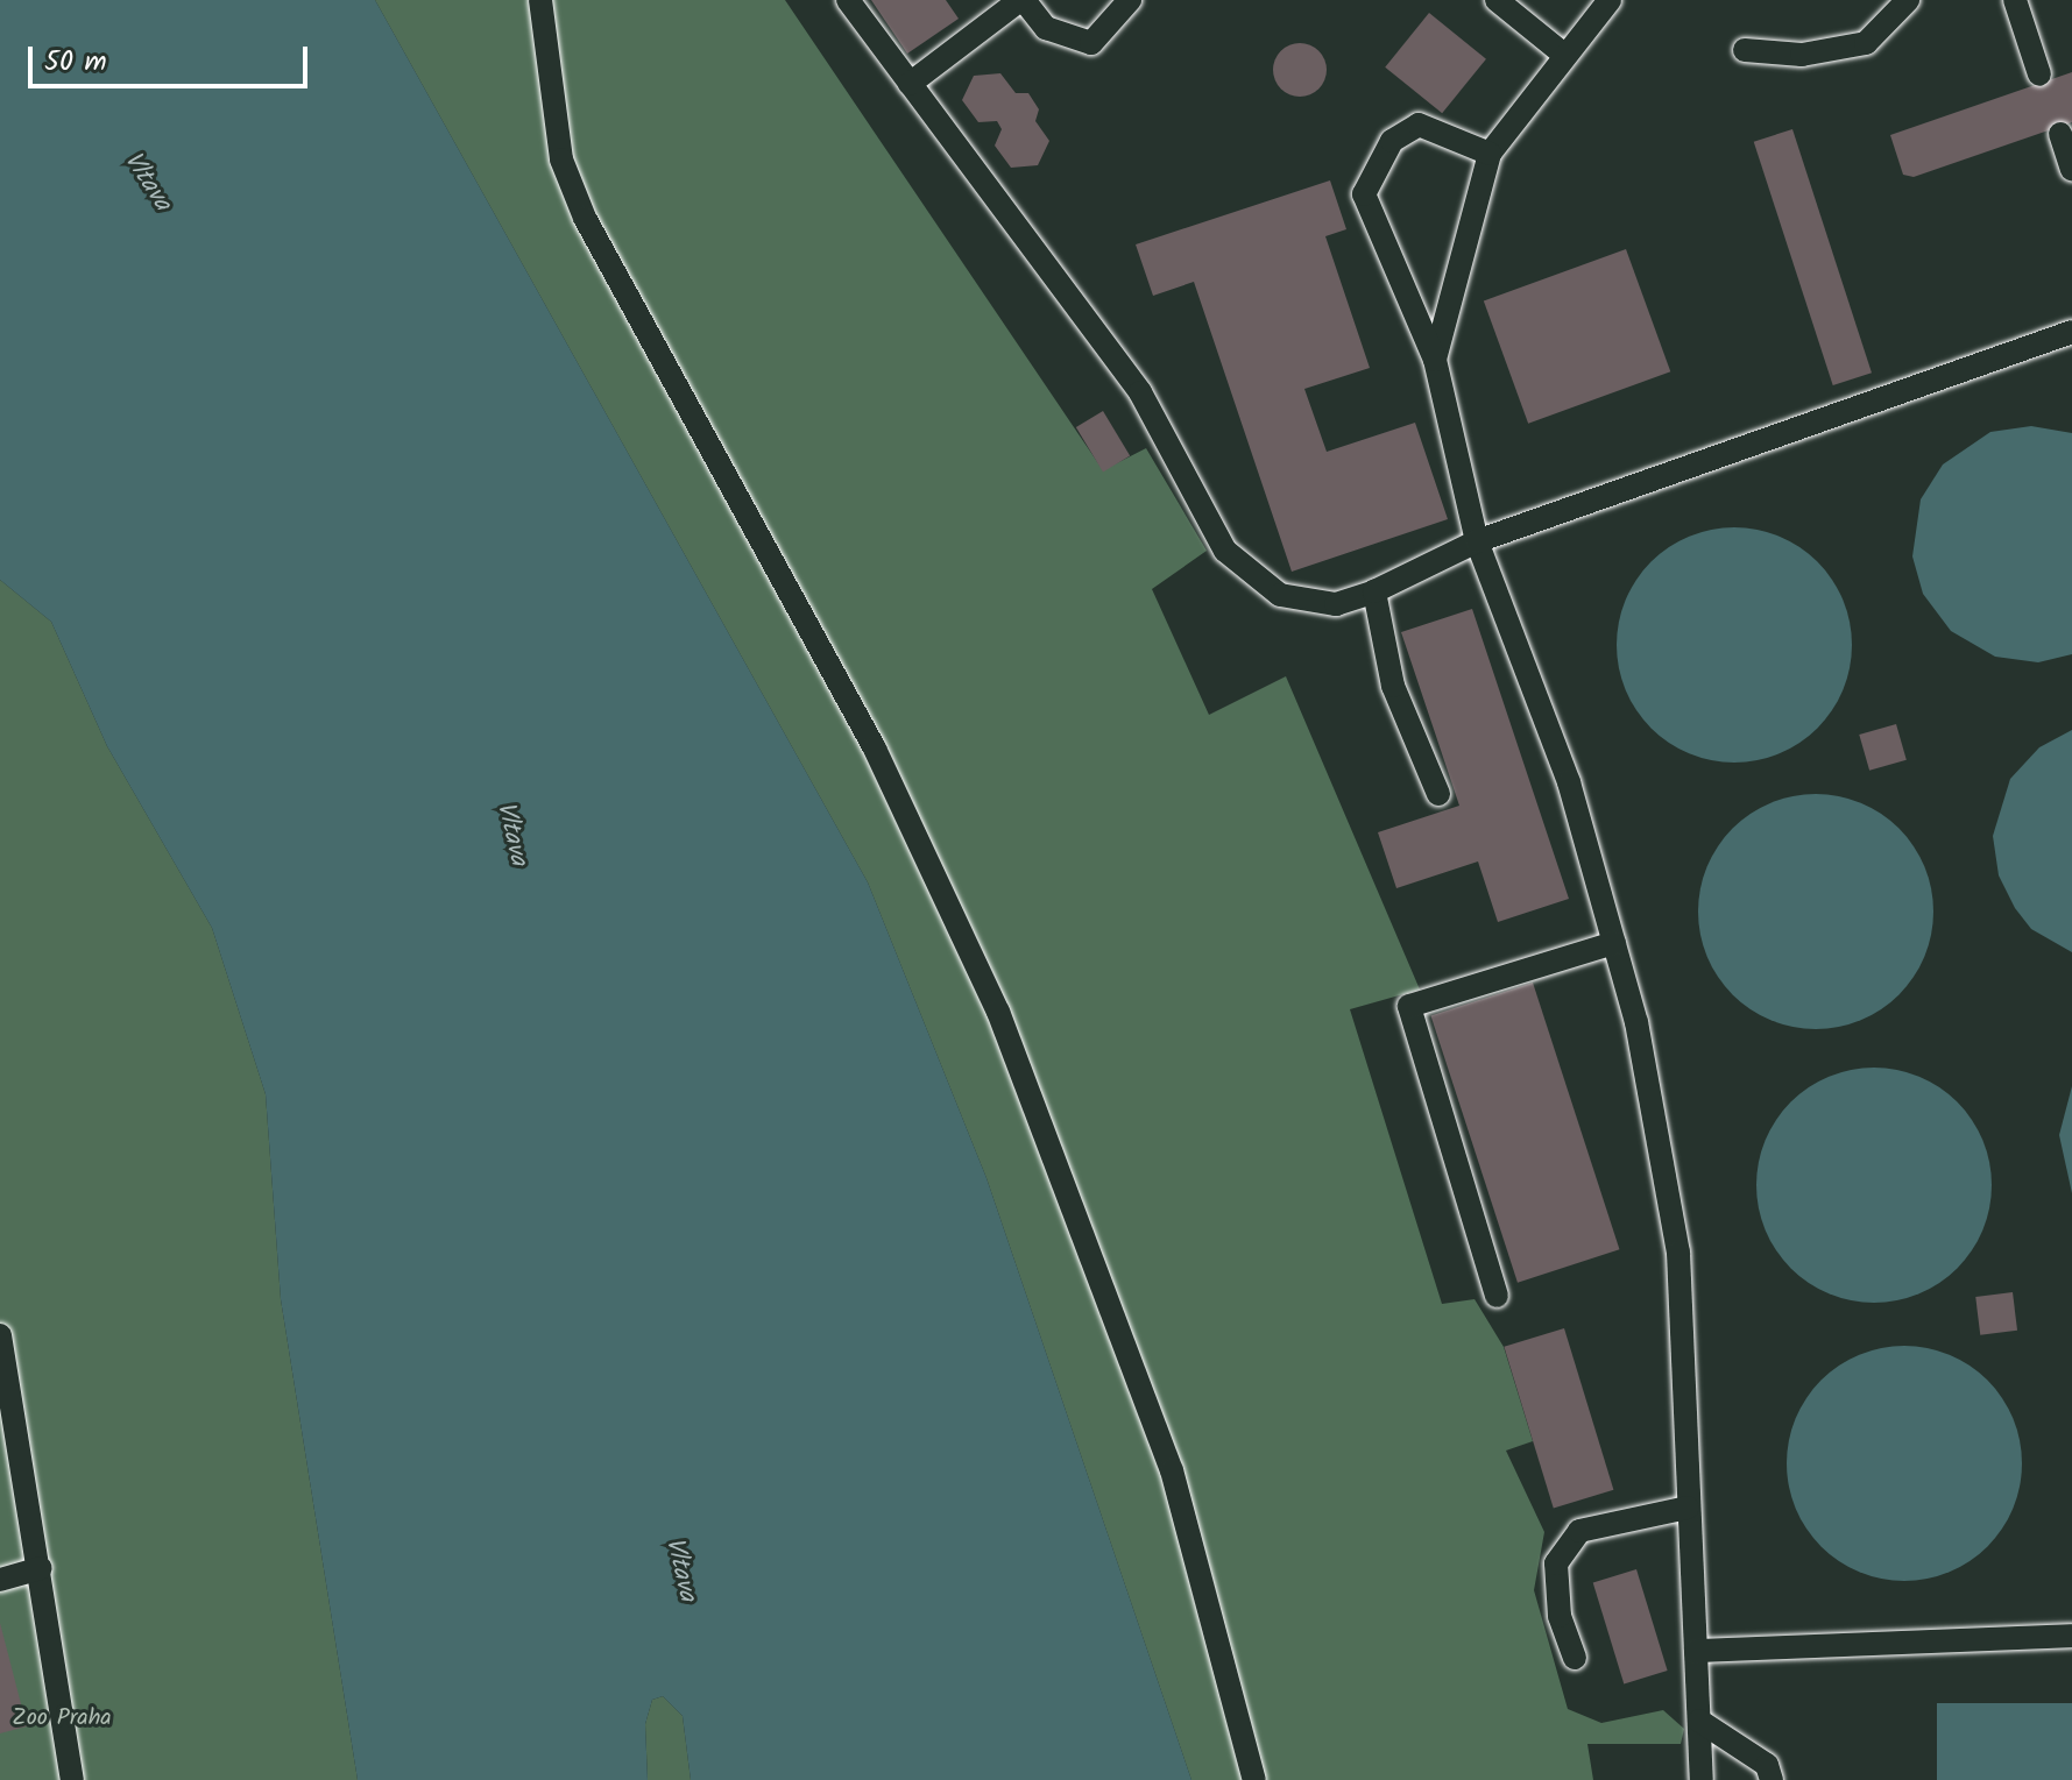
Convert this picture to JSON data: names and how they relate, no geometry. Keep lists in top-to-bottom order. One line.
{"water":["Vltava"],"parks":["Zoo Praha"],"scale_bar":"50 m"}
